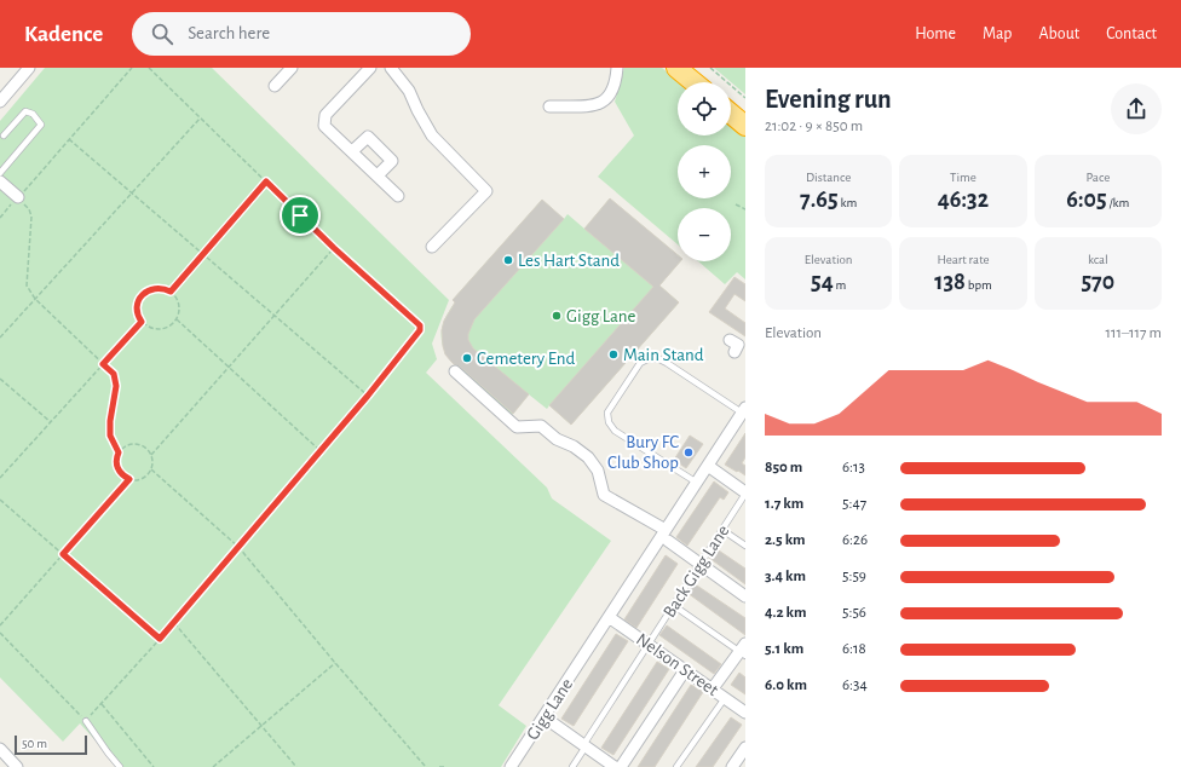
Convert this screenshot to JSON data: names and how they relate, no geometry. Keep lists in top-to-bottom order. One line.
{"streets":{"street":["Nelson Street","Gigg Lane"],"lane":["Back Gigg Lane"]},"crossings":[["Back Gigg Lane","Nelson Street"],["Nelson Street","Gigg Lane"]],"places":["Les Hart Stand","Gigg Lane","Main Stand","Cemetery End","Bury FC Club Shop"],"scale_bar":"50 m","page":{"header":"Kadence","search":"Search here","nav":["Home","Map","About","Contact"],"heading":["Evening run","21:02 · 9 × 850 m"],"map_buttons":["+","−"],"stats":[["Distance","7.65 km"],["Time","46:32"],["Pace","6:05 /km"],["Elevation","54 m"],["Heart rate","138 bpm"],["kcal","570"]],"chart":["Elevation","111–117 m"],"list":[{"name":"850 m","note":"6:13"},{"name":"1.7 km","note":"5:47"},{"name":"2.5 km","note":"6:26"},{"name":"3.4 km","note":"5:59"},{"name":"4.2 km","note":"5:56"},{"name":"5.1 km","note":"6:18"},{"name":"6.0 km","note":"6:34"}],"scale":"50 m"}}
